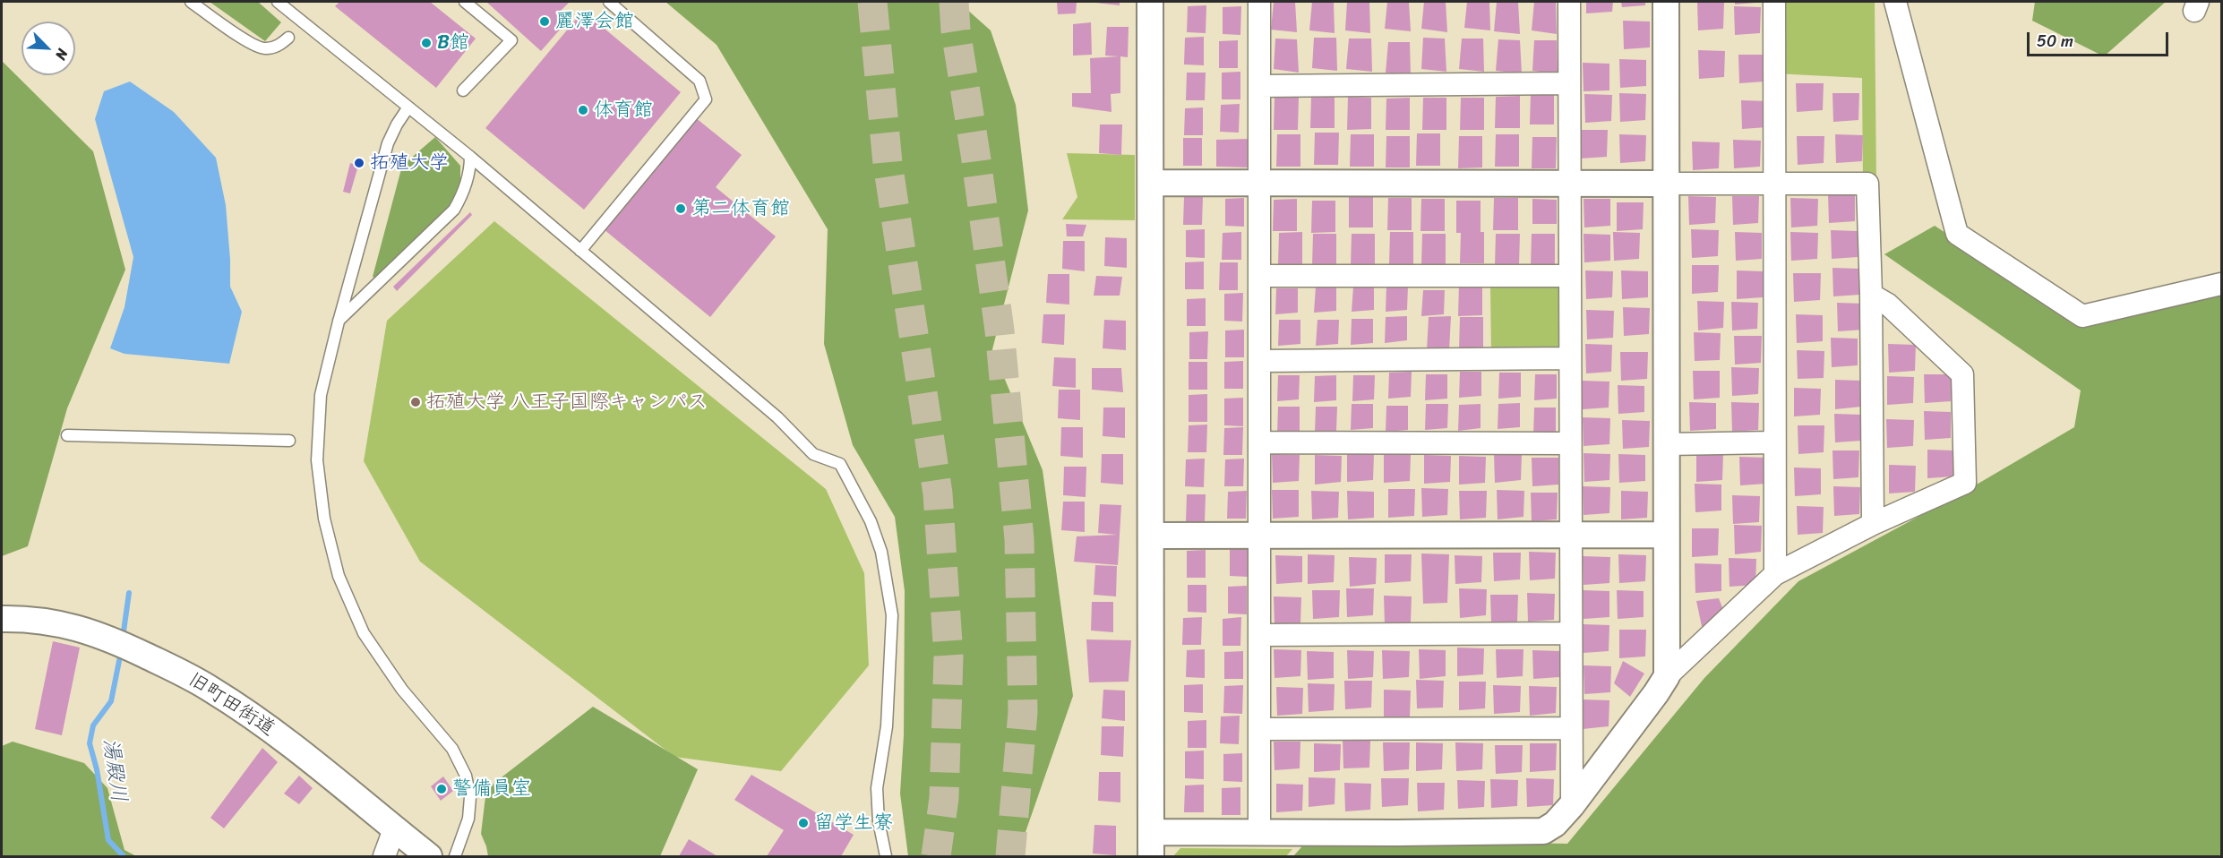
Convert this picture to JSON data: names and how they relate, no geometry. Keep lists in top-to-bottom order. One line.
{"streets":{"street":["旧町田街道"]},"water":["湯殿川"],"places":["麗澤会館","B館","体育館","拓殖大学","第二体育館","拓殖大学 八王子国際キャンパス","警備員室","留学生寮"],"scale_bar":"50 m","north":"bottom right"}
